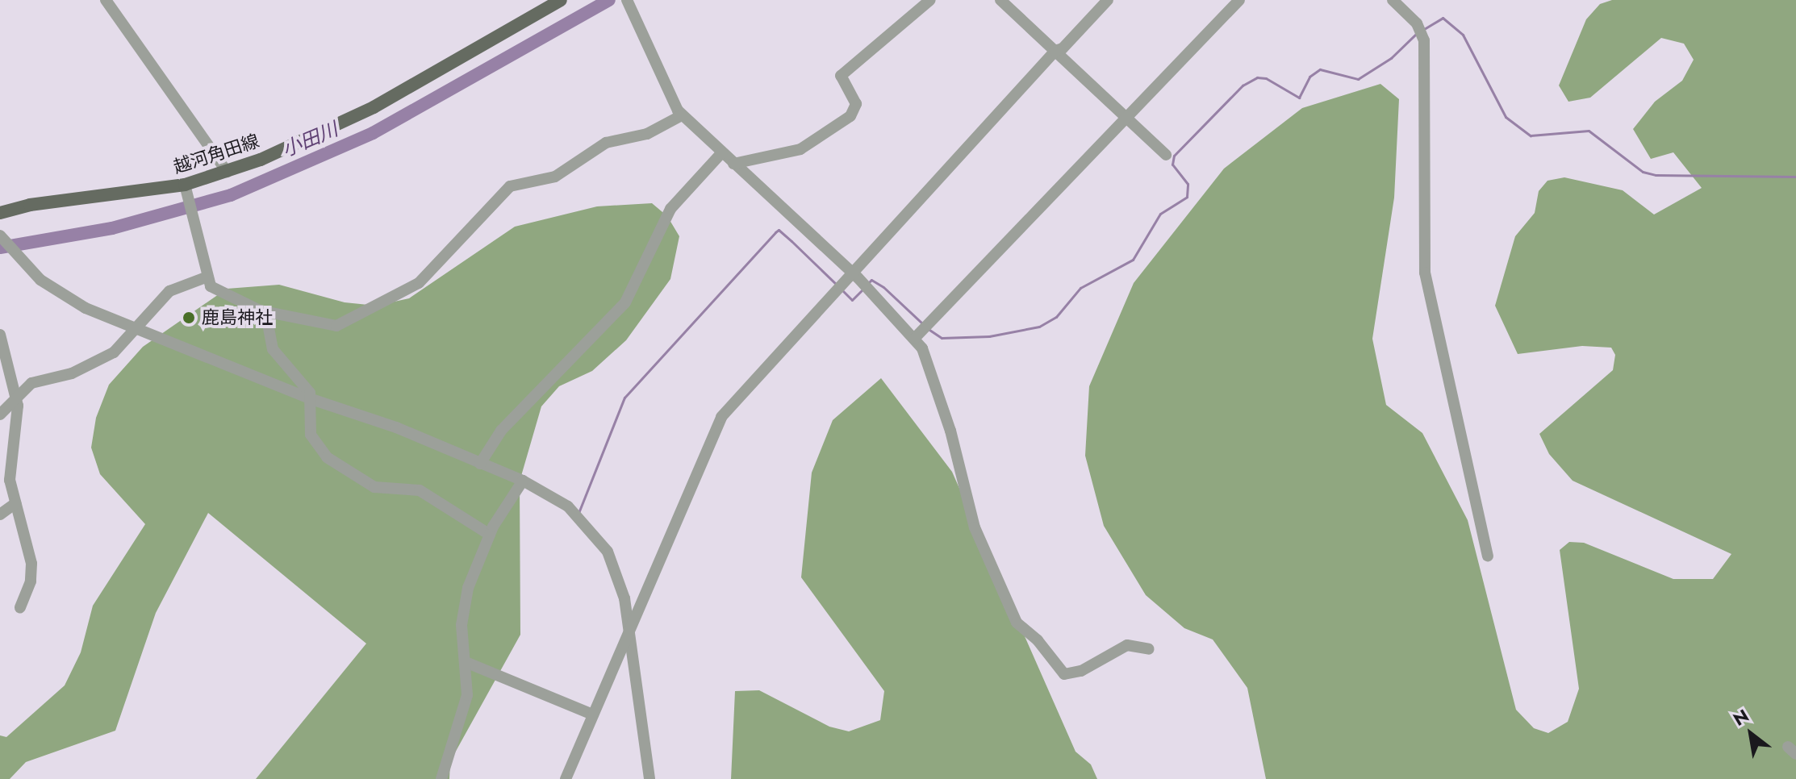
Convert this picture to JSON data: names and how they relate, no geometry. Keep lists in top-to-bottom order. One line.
{"streets":{"main road":["越河角田線"]},"water":["小田川"],"places":["鹿島神社"],"north":"top left"}
